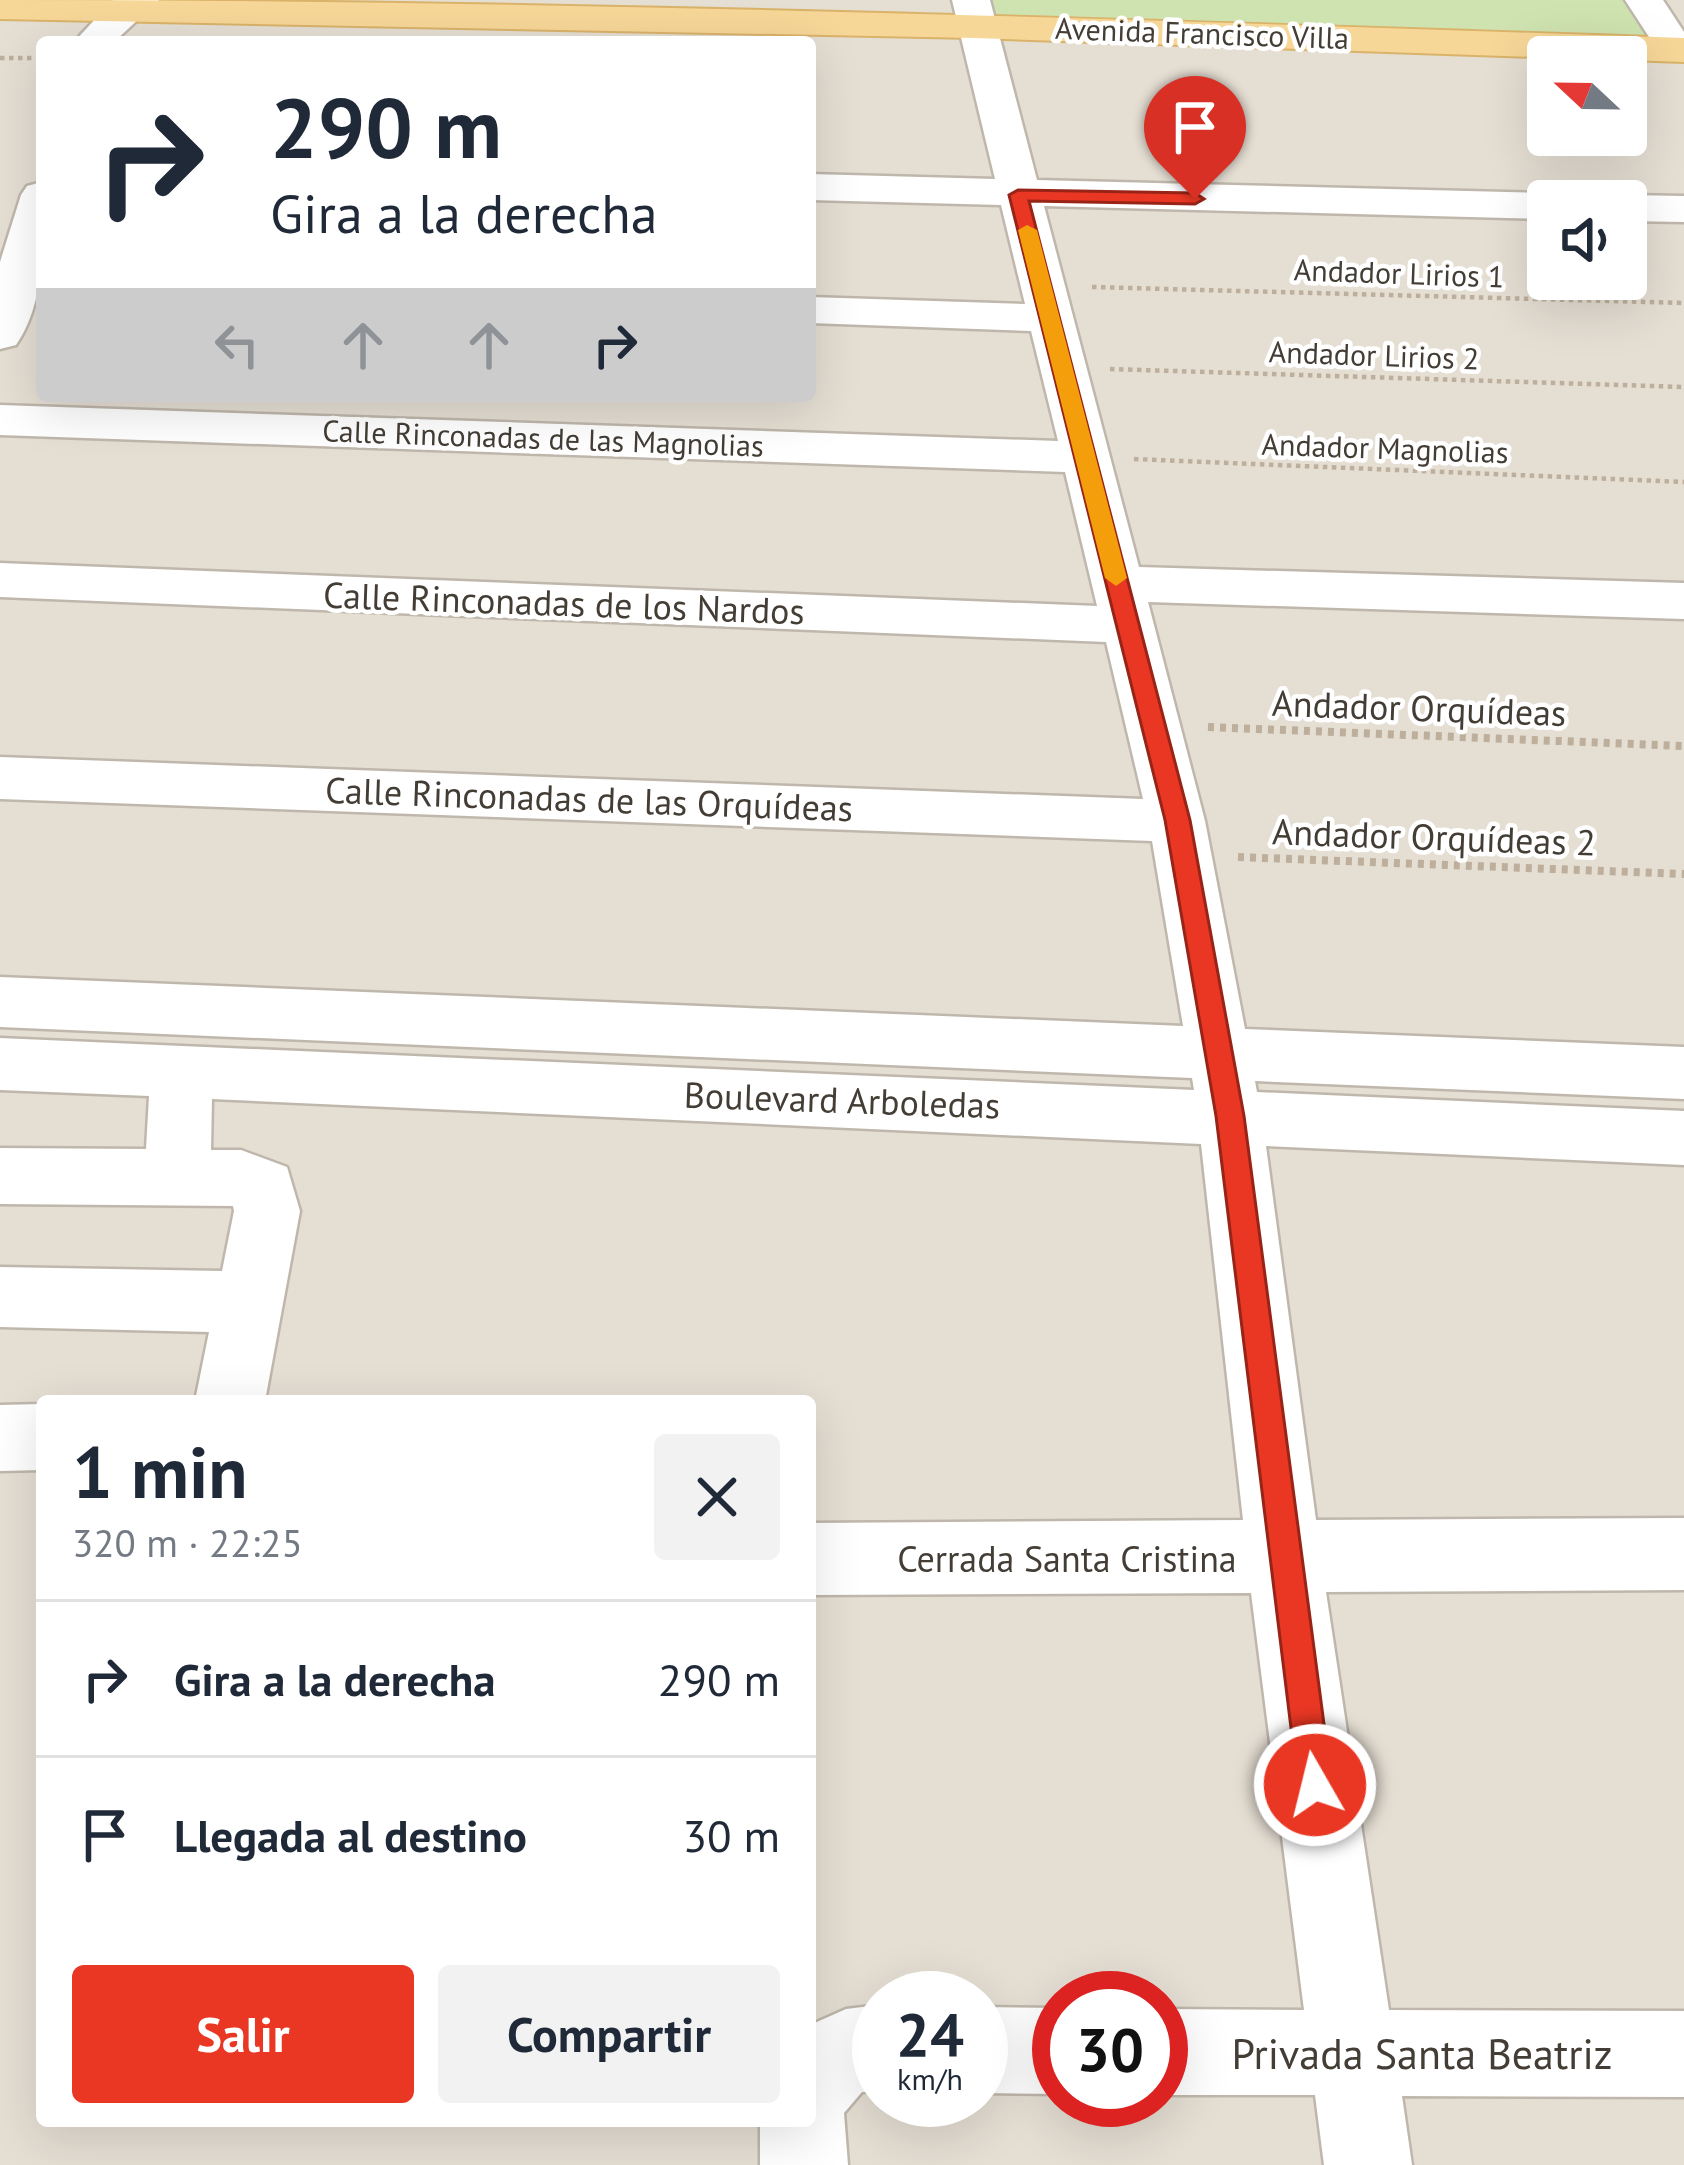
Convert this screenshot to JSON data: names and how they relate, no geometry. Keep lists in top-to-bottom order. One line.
{"streets":{"main road":["Avenida Francisco Villa"],"street":["Calle Rinconadas de las Magnolias","Calle Rinconadas de los Nardos","Calle Rinconadas de las Orquídeas","Boulevard Arboledas","Cerrada Santa Cristina","Privada Santa Beatriz"],"path":["Andador Lirios 1","Andador Lirios 2","Andador Magnolias","Andador Orquídeas","Andador Orquídeas 2"]},"crossings":[["Andador Lirios 1","Andador Lirios 2"],["Calle Rinconadas de las Magnolias","Andador Magnolias"],["Calle Rinconadas de las Orquídeas","Andador Orquídeas 2"]],"north":"left","page":{"turn":["290 m","Gira a la derecha"],"heading":["1 min","320 m · 22:25"],"list":[{"name":"Gira a la derecha","value":"290 m"},{"name":"Llegada al destino","value":"30 m"}],"buttons":["Salir","Compartir"],"speed":"24 km/h","limit":"30"}}
